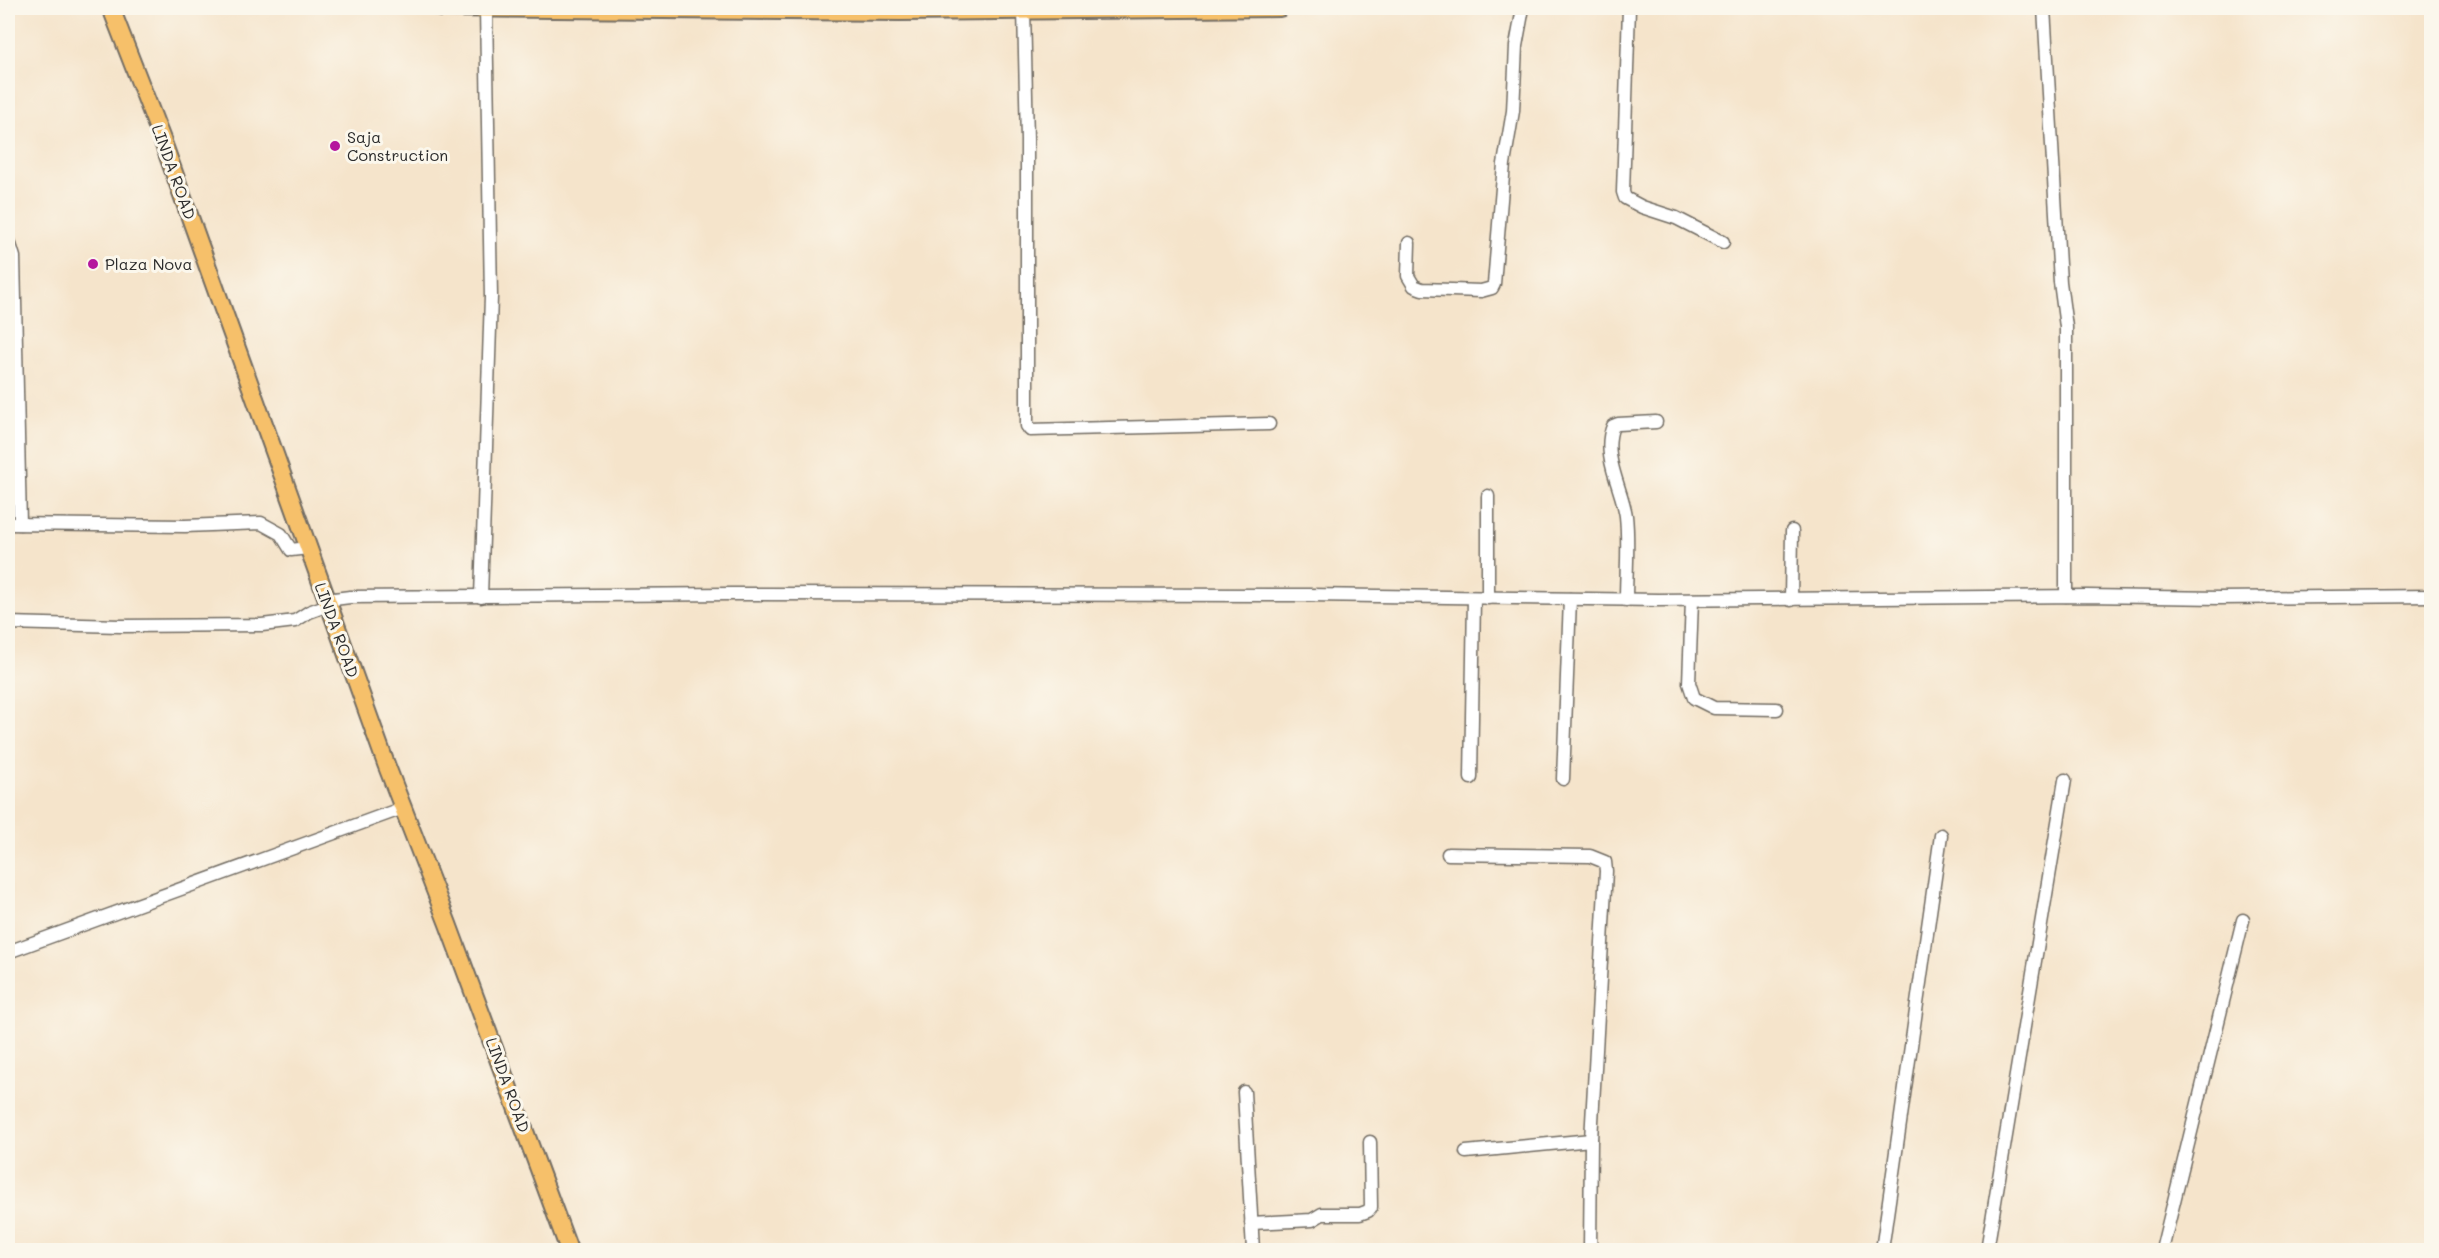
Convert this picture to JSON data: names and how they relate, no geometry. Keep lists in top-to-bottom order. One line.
{"streets":{"main road":["LINDA ROAD"]},"places":["Saja Construction","Plaza Nova"]}
